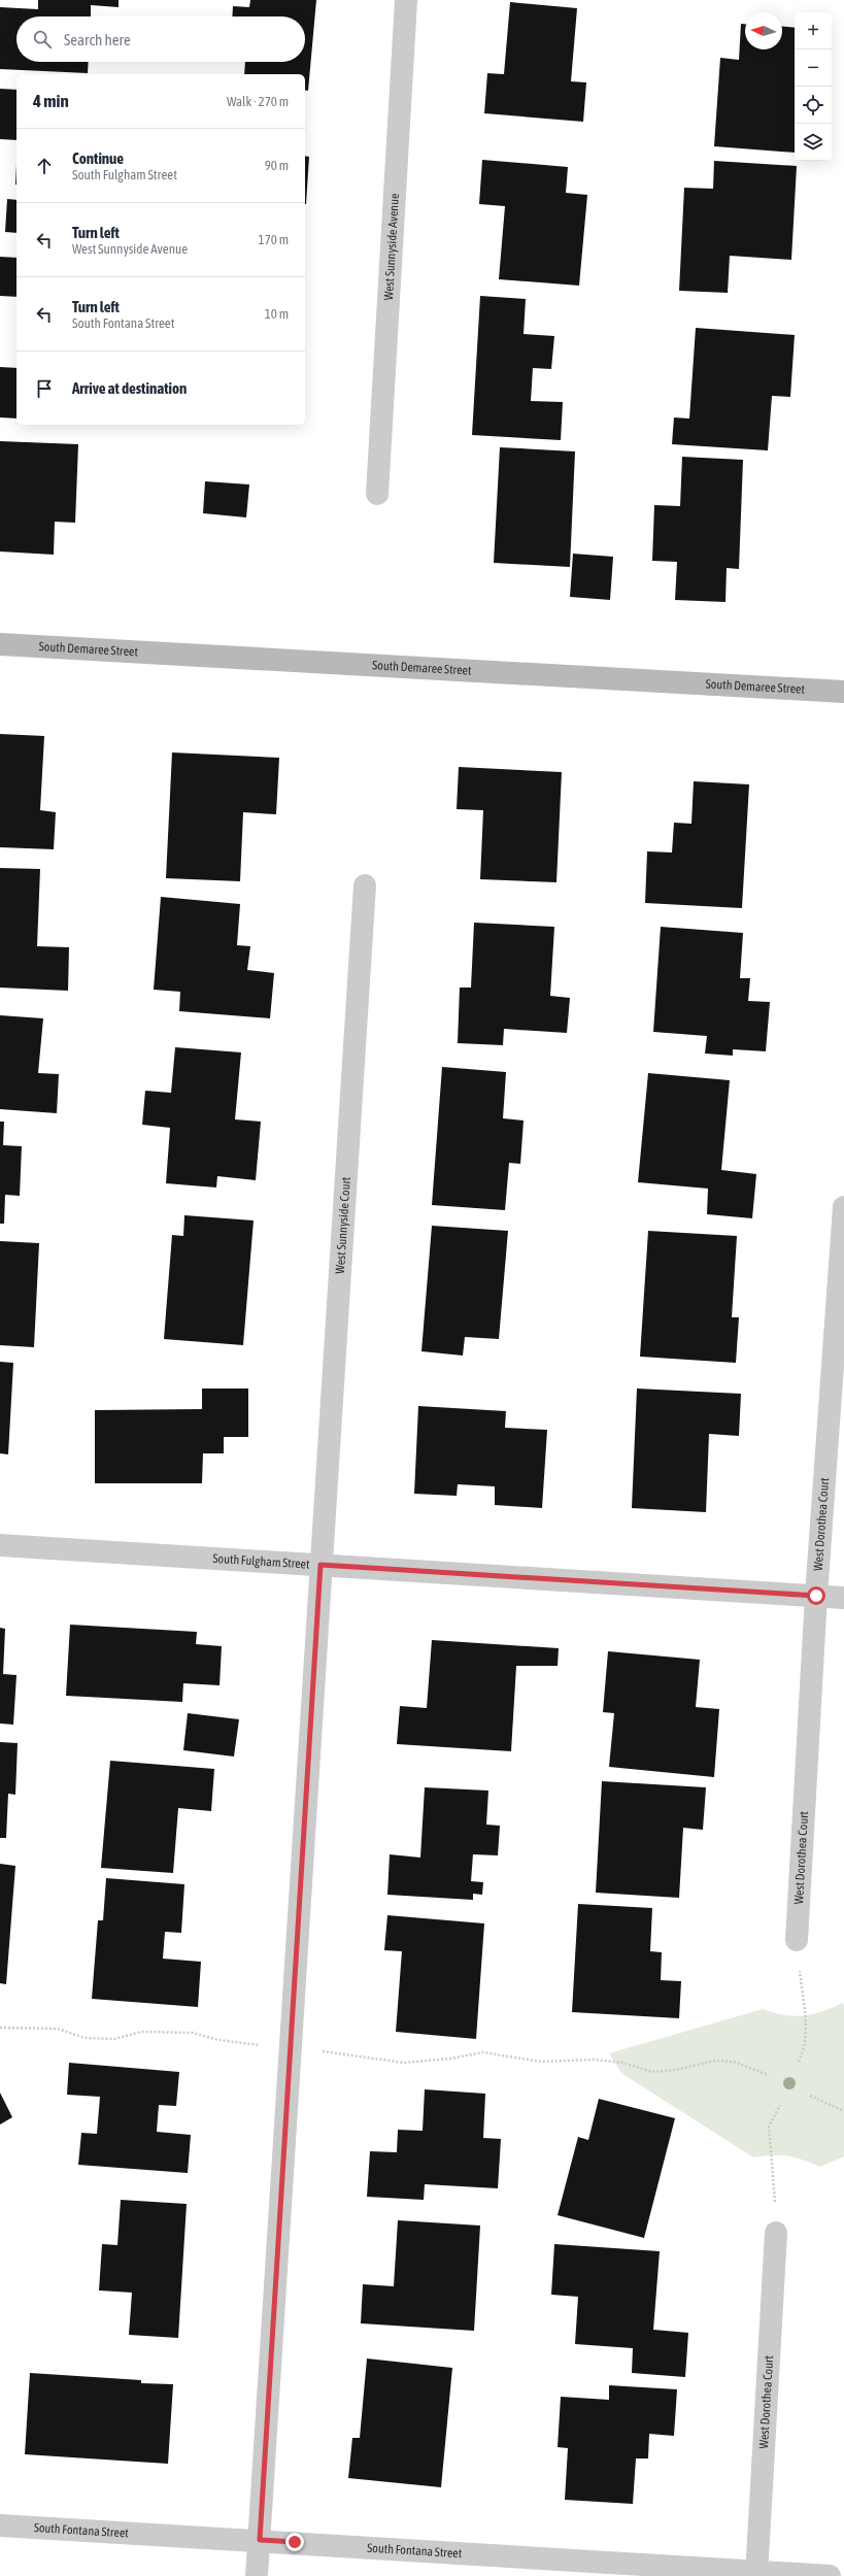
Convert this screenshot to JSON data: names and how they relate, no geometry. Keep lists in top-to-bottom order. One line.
{"streets":{"main road":["South Demaree Street"],"street":["West Sunnyside Avenue","West Sunnyside Court","West Dorothea Court","South Fulgham Street","South Fontana Street"]},"crossings":[["West Sunnyside Court","South Fulgham Street"],["West Dorothea Court","South Fulgham Street"],["West Dorothea Court","South Fontana Street"]],"north":"left","page":{"map_buttons":["+","−"],"search":"Search here","heading":["4 min","Walk · 270 m"],"list":[["Continue","South Fulgham Street","90 m"],["Turn left","West Sunnyside Avenue","170 m"],["Turn left","South Fontana Street","10 m"],"Arrive at destination"]}}
